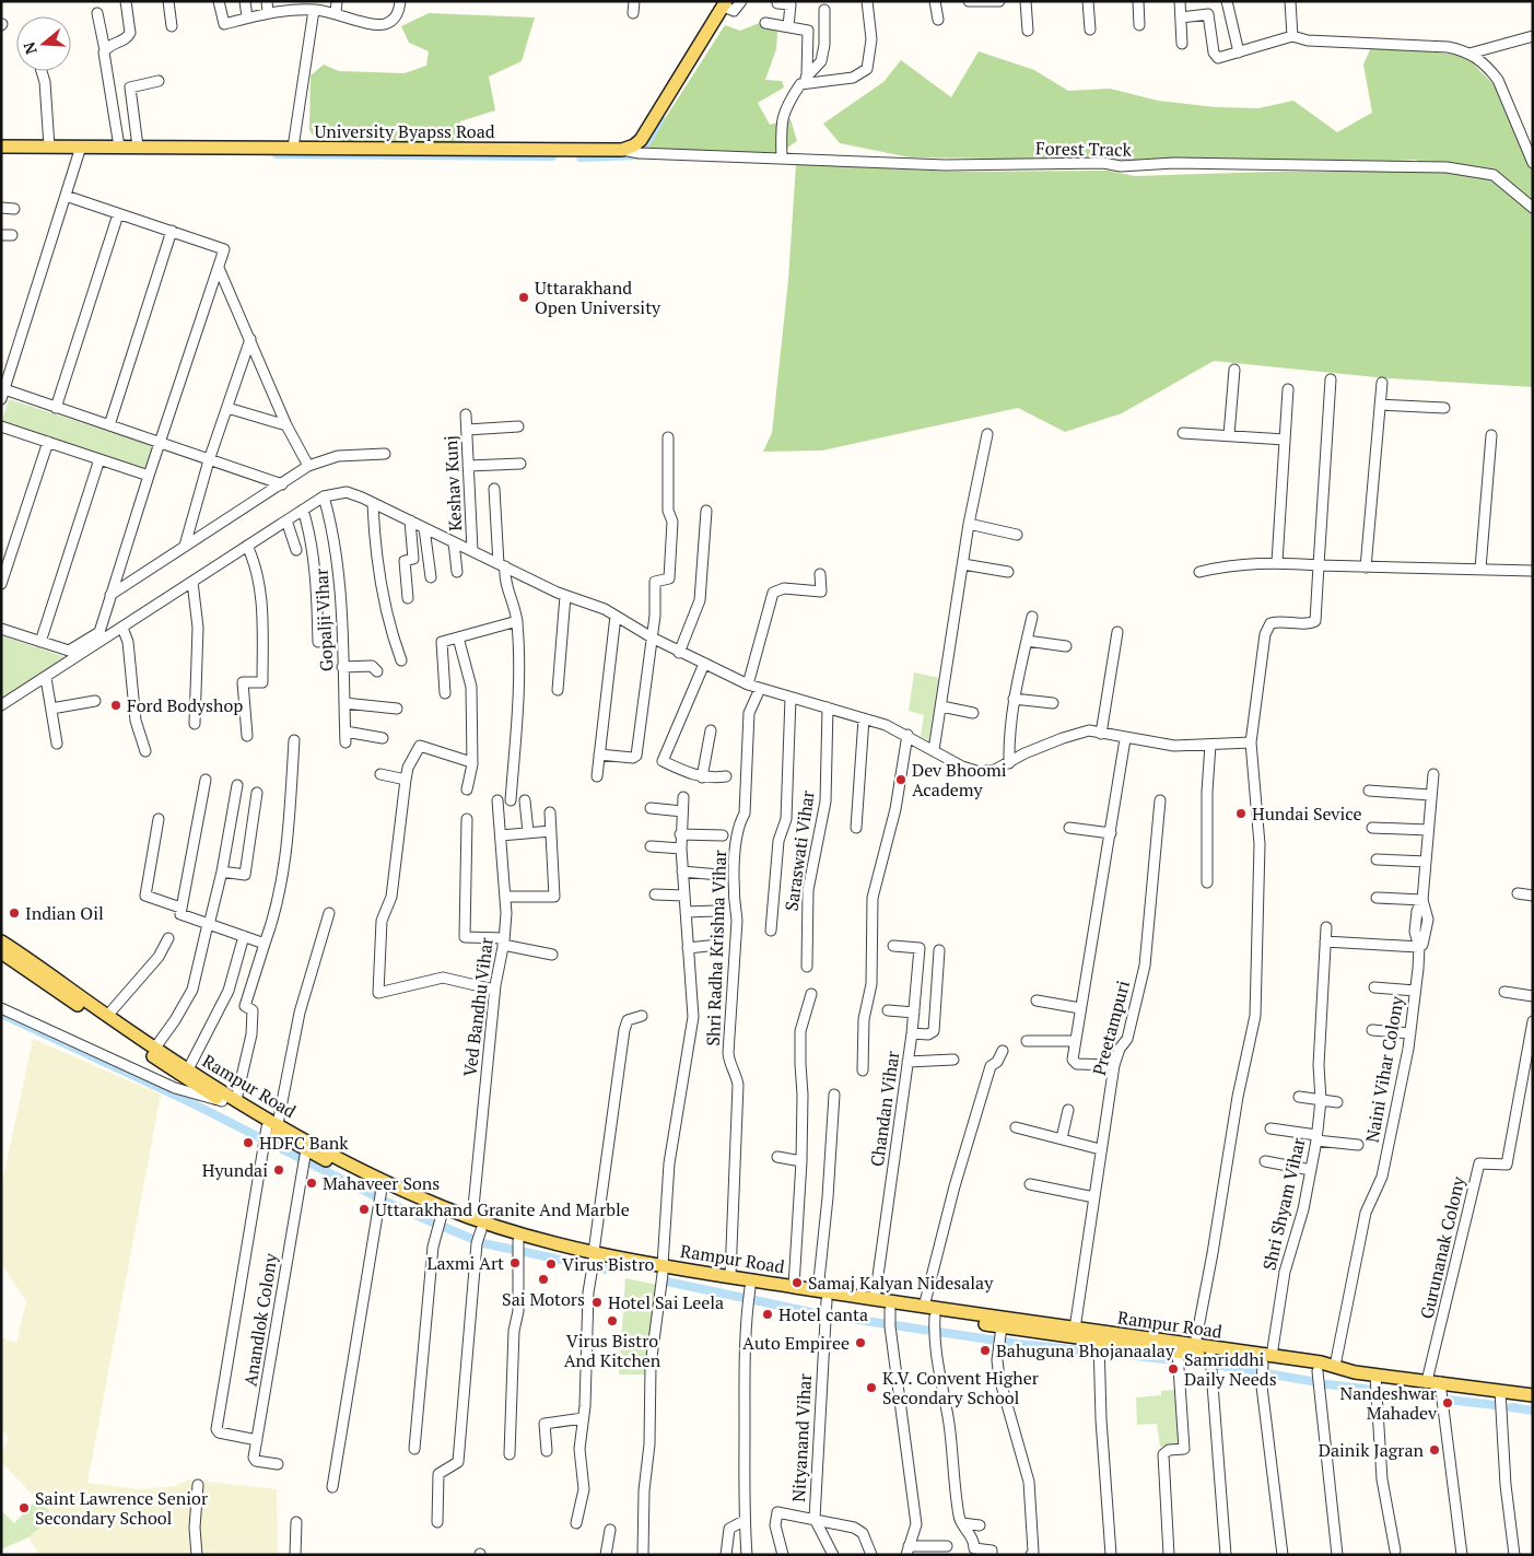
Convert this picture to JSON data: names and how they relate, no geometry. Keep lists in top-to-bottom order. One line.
{"streets":{"main road":["University Byapss Road","Rampur Road"],"street":["Forest Track","Keshav Kunj","Gopalji Vihar","Saraswati Vihar","Shri Radha Krishna Vihar","Ved Bandhu Vihar","Preetampuri","Naini Vihar Colony","Chandan Vihar","Shri Shyam Vihar","Gurunanak Colony","Anandlok Colony","Nityanand Vihar"]},"crossings":[["University Byapss Road","Forest Track"],["Shri Radha Krishna Vihar","Rampur Road"],["Ved Bandhu Vihar","Rampur Road"],["Preetampuri","Rampur Road"],["Naini Vihar Colony","Rampur Road"],["Rampur Road","Chandan Vihar"],["Rampur Road","Shri Shyam Vihar"],["Rampur Road","Gurunanak Colony"]],"places":["Uttarakhand Open University","Ford Bodyshop","Dev Bhoomi Academy","Hundai Sevice","Indian Oil","HDFC Bank","Hyundai","Mahaveer Sons","Uttarakhand Granite And Marble","Laxmi Art","Virus Bistro","Sai Motors","Samaj Kalyan Nidesalay","Hotel Sai Leela","Hotel canta","Virus Bistro And Kitchen","Auto Empiree","Bahuguna Bhojanaalay","Samriddhi Daily Needs","K.V. Convent Higher Secondary School","Nandeshwar Mahadev","Dainik Jagran","Saint Lawrence Senior Secondary School"],"north":"left"}
